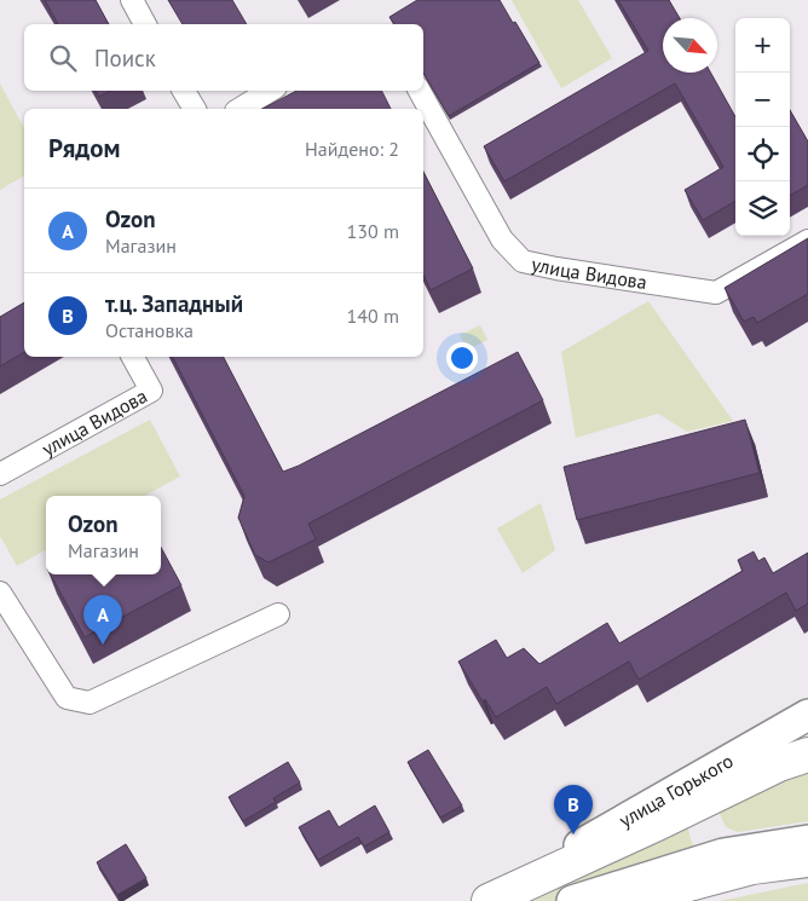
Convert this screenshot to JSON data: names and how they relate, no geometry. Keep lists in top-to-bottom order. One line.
{"streets":{"main road":["улица Горького"],"street":["улица Видова"]},"north":"bottom right","page":{"map_buttons":["+","−"],"search":"Поиск","heading":["Рядом","Найдено: 2"],"list":[{"mark":"A","name":"Ozon","note":"Магазин","value":"130 m"},{"mark":"B","name":"т.ц. Западный","note":"Остановка","value":"140 m"}],"popup":["Ozon","Магазин"],"pins":["A","B"]}}
